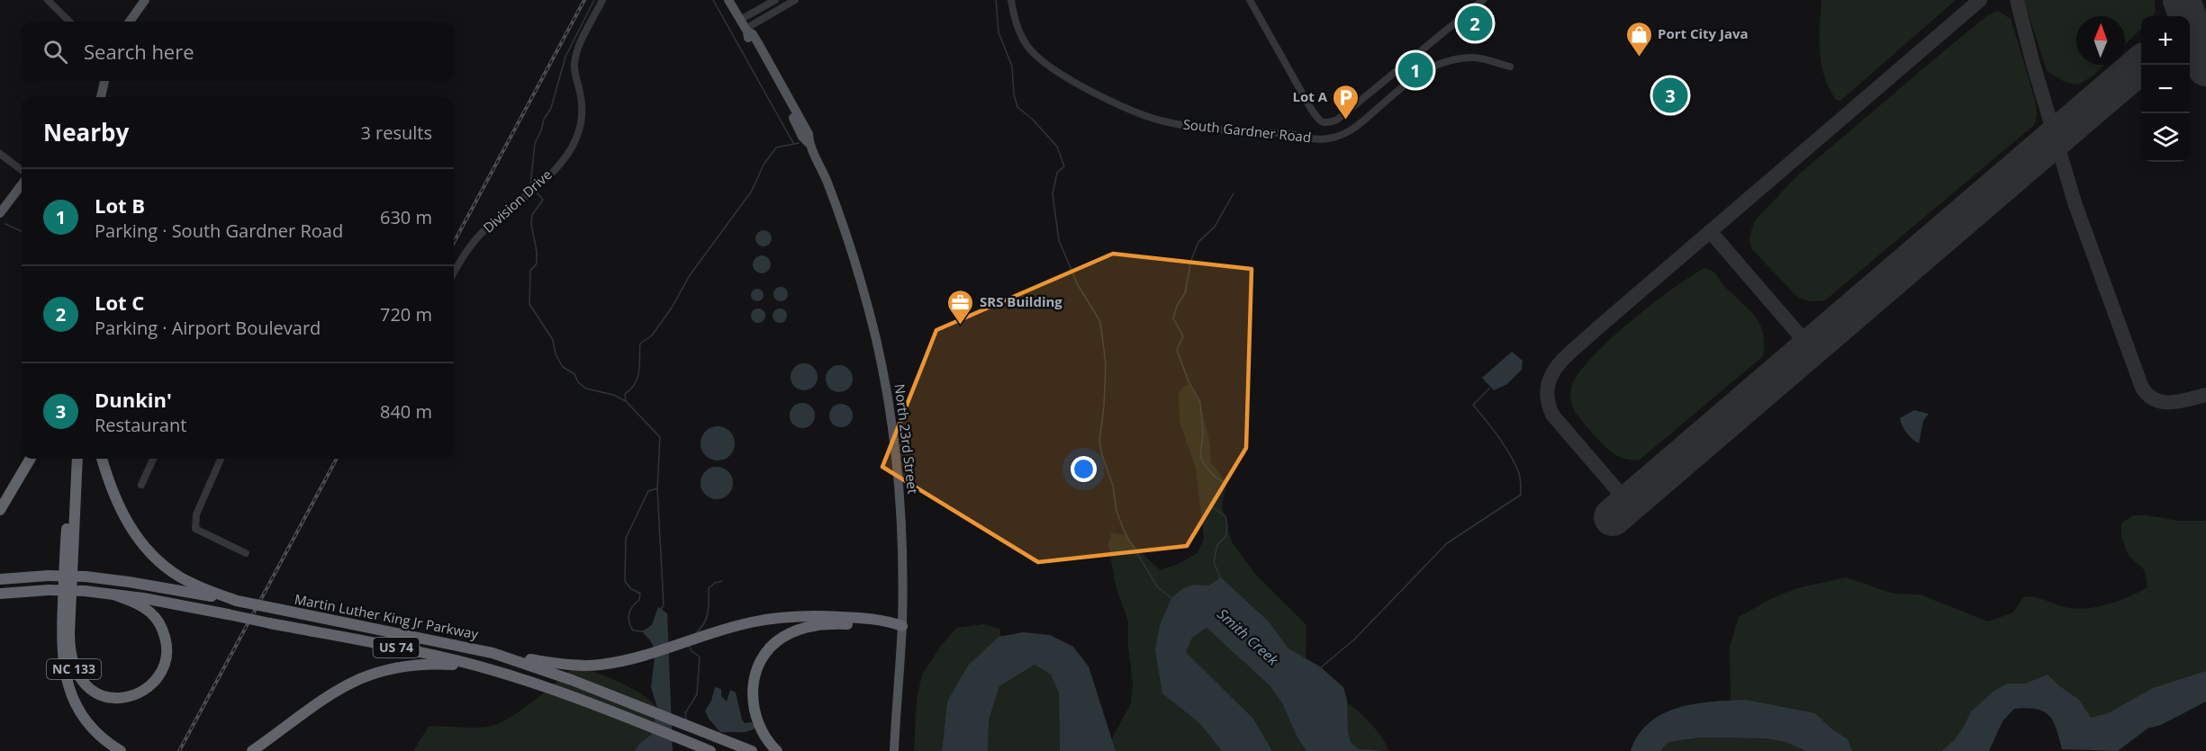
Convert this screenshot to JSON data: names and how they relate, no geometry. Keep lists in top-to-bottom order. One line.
{"streets":{"highway":["Martin Luther King Jr Parkway","US 74","NC 133"],"main road":["North 23rd Street"],"street":["South Gardner Road","Division Drive"]},"crossings":[["Martin Luther King Jr Parkway","NC 133"]],"water":["Smith Creek"],"places":{"shop":["Port City Java"],"parking":["Lot A"],"office":["SRS Building"]},"north":"top","page":{"pins":["2","1","3"],"map_buttons":["+","−"],"search":"Search here","heading":["Nearby","3 results"],"list":[{"mark":"1","name":"Lot B","note":"Parking · South Gardner Road","value":"630 m"},{"mark":"2","name":"Lot C","note":"Parking · Airport Boulevard","value":"720 m"},{"mark":"3","name":"Dunkin'","note":"Restaurant","value":"840 m"}]}}
